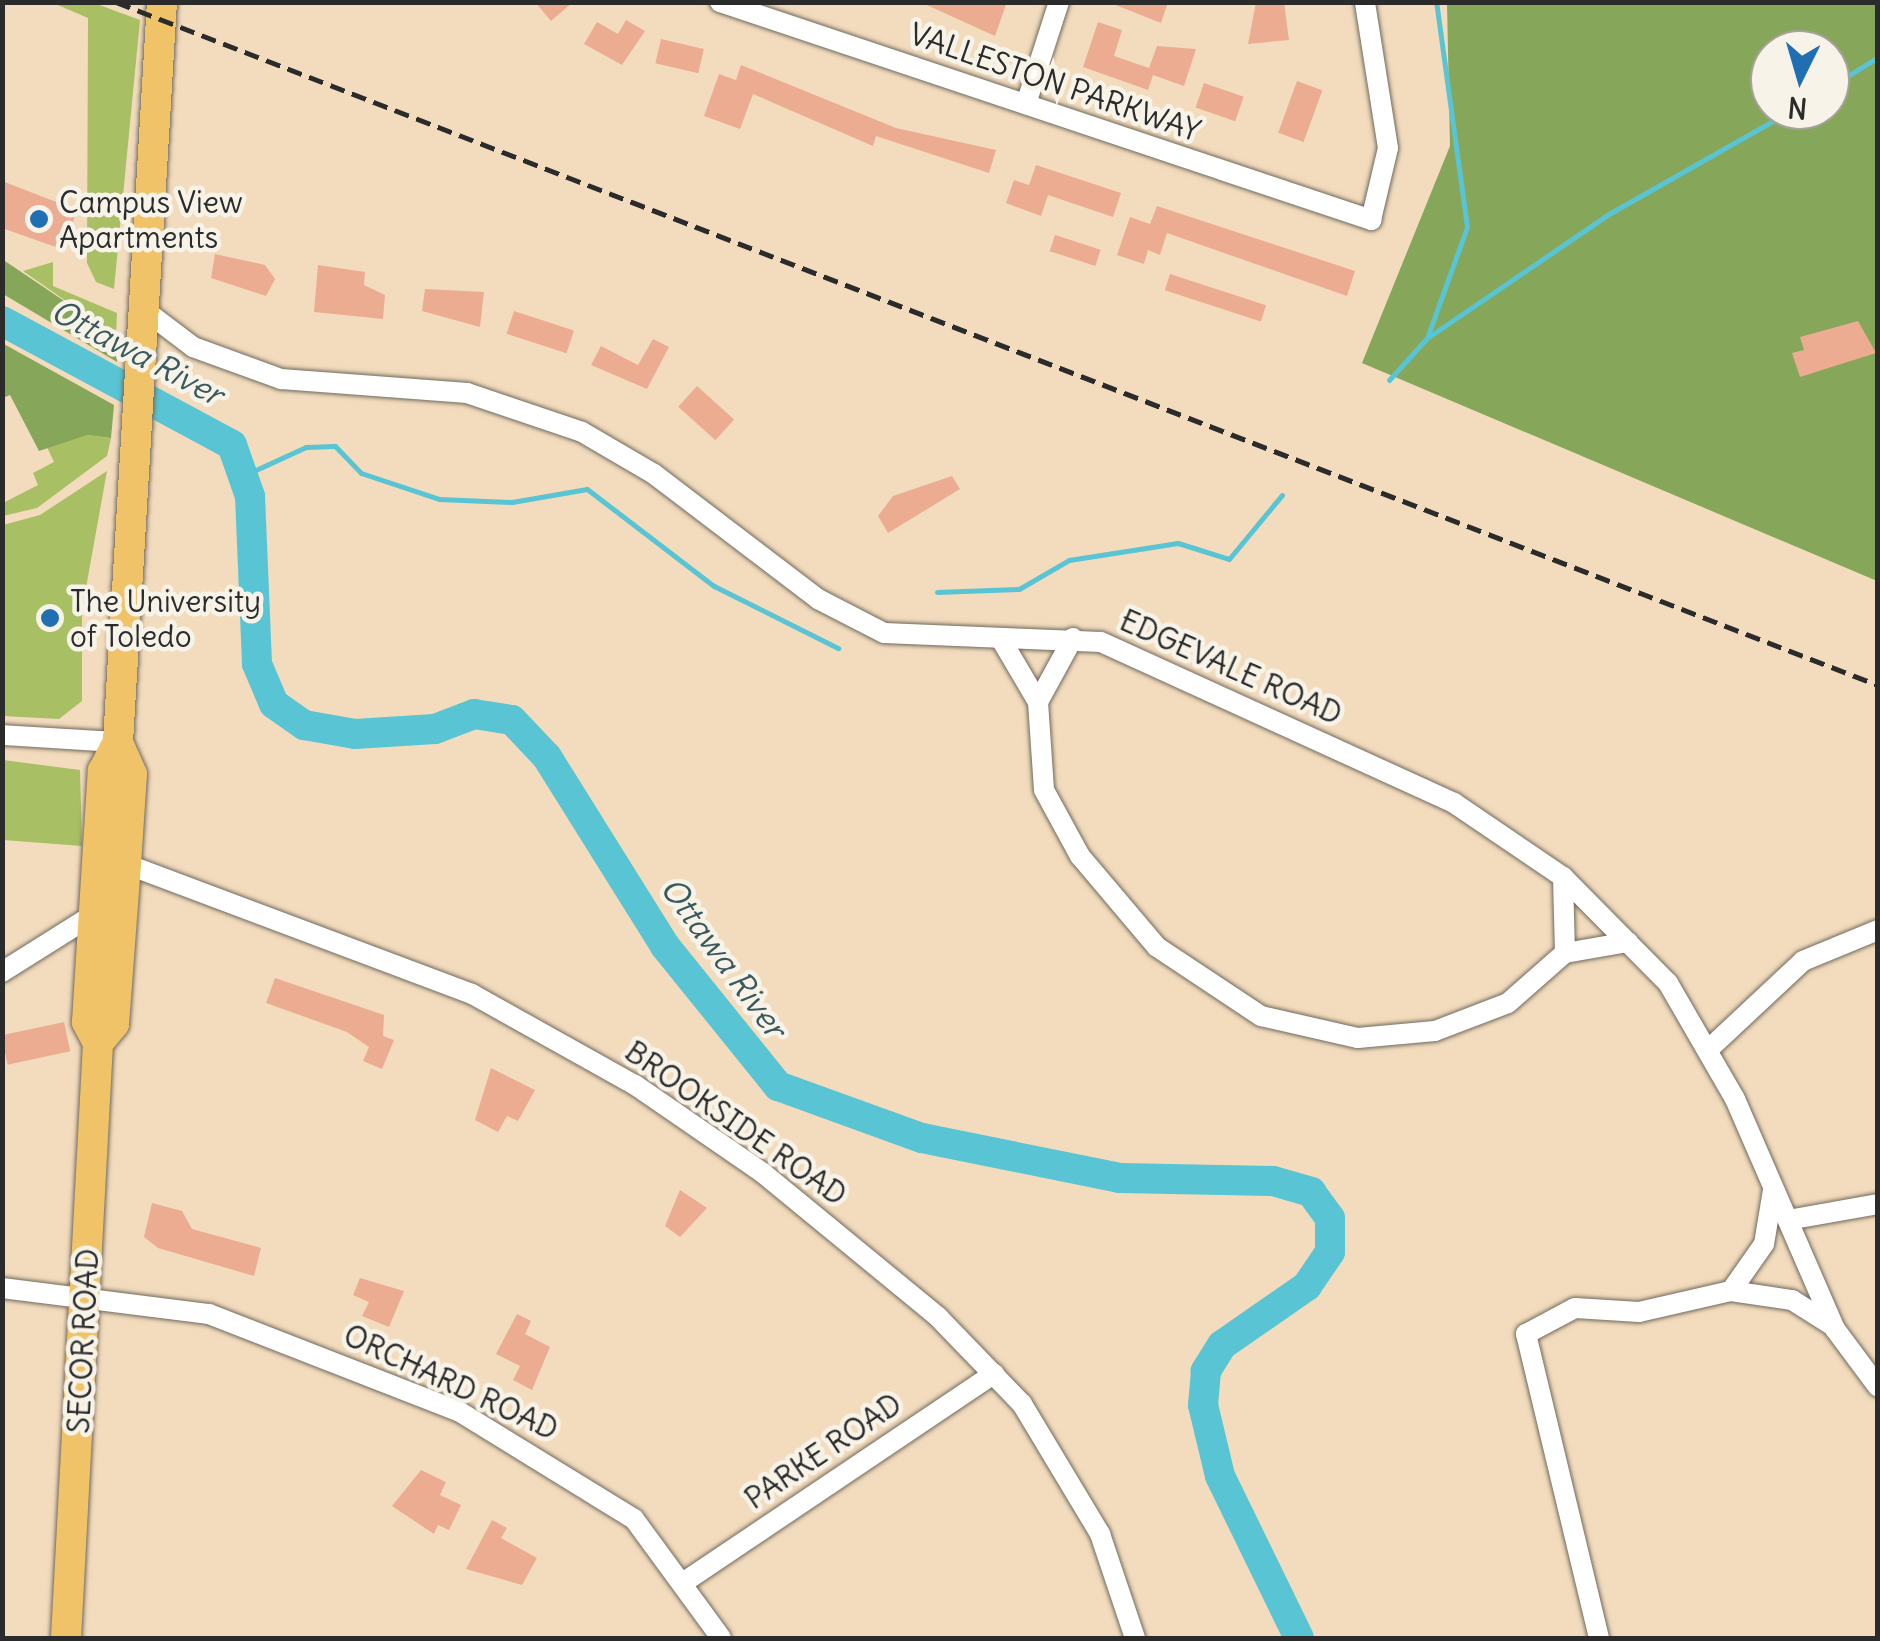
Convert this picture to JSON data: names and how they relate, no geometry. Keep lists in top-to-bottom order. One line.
{"streets":{"main road":["SECOR ROAD"],"street":["VALLESTON PARKWAY","EDGEVALE ROAD","BROOKSIDE ROAD","ORCHARD ROAD","PARKE ROAD"]},"crossings":[["EDGEVALE ROAD","SECOR ROAD"],["BROOKSIDE ROAD","SECOR ROAD"],["BROOKSIDE ROAD","PARKE ROAD"],["SECOR ROAD","ORCHARD ROAD"],["ORCHARD ROAD","PARKE ROAD"]],"water":["Ottawa River"],"places":["Campus View Apartments","The University of Toledo"],"north":"bottom"}
